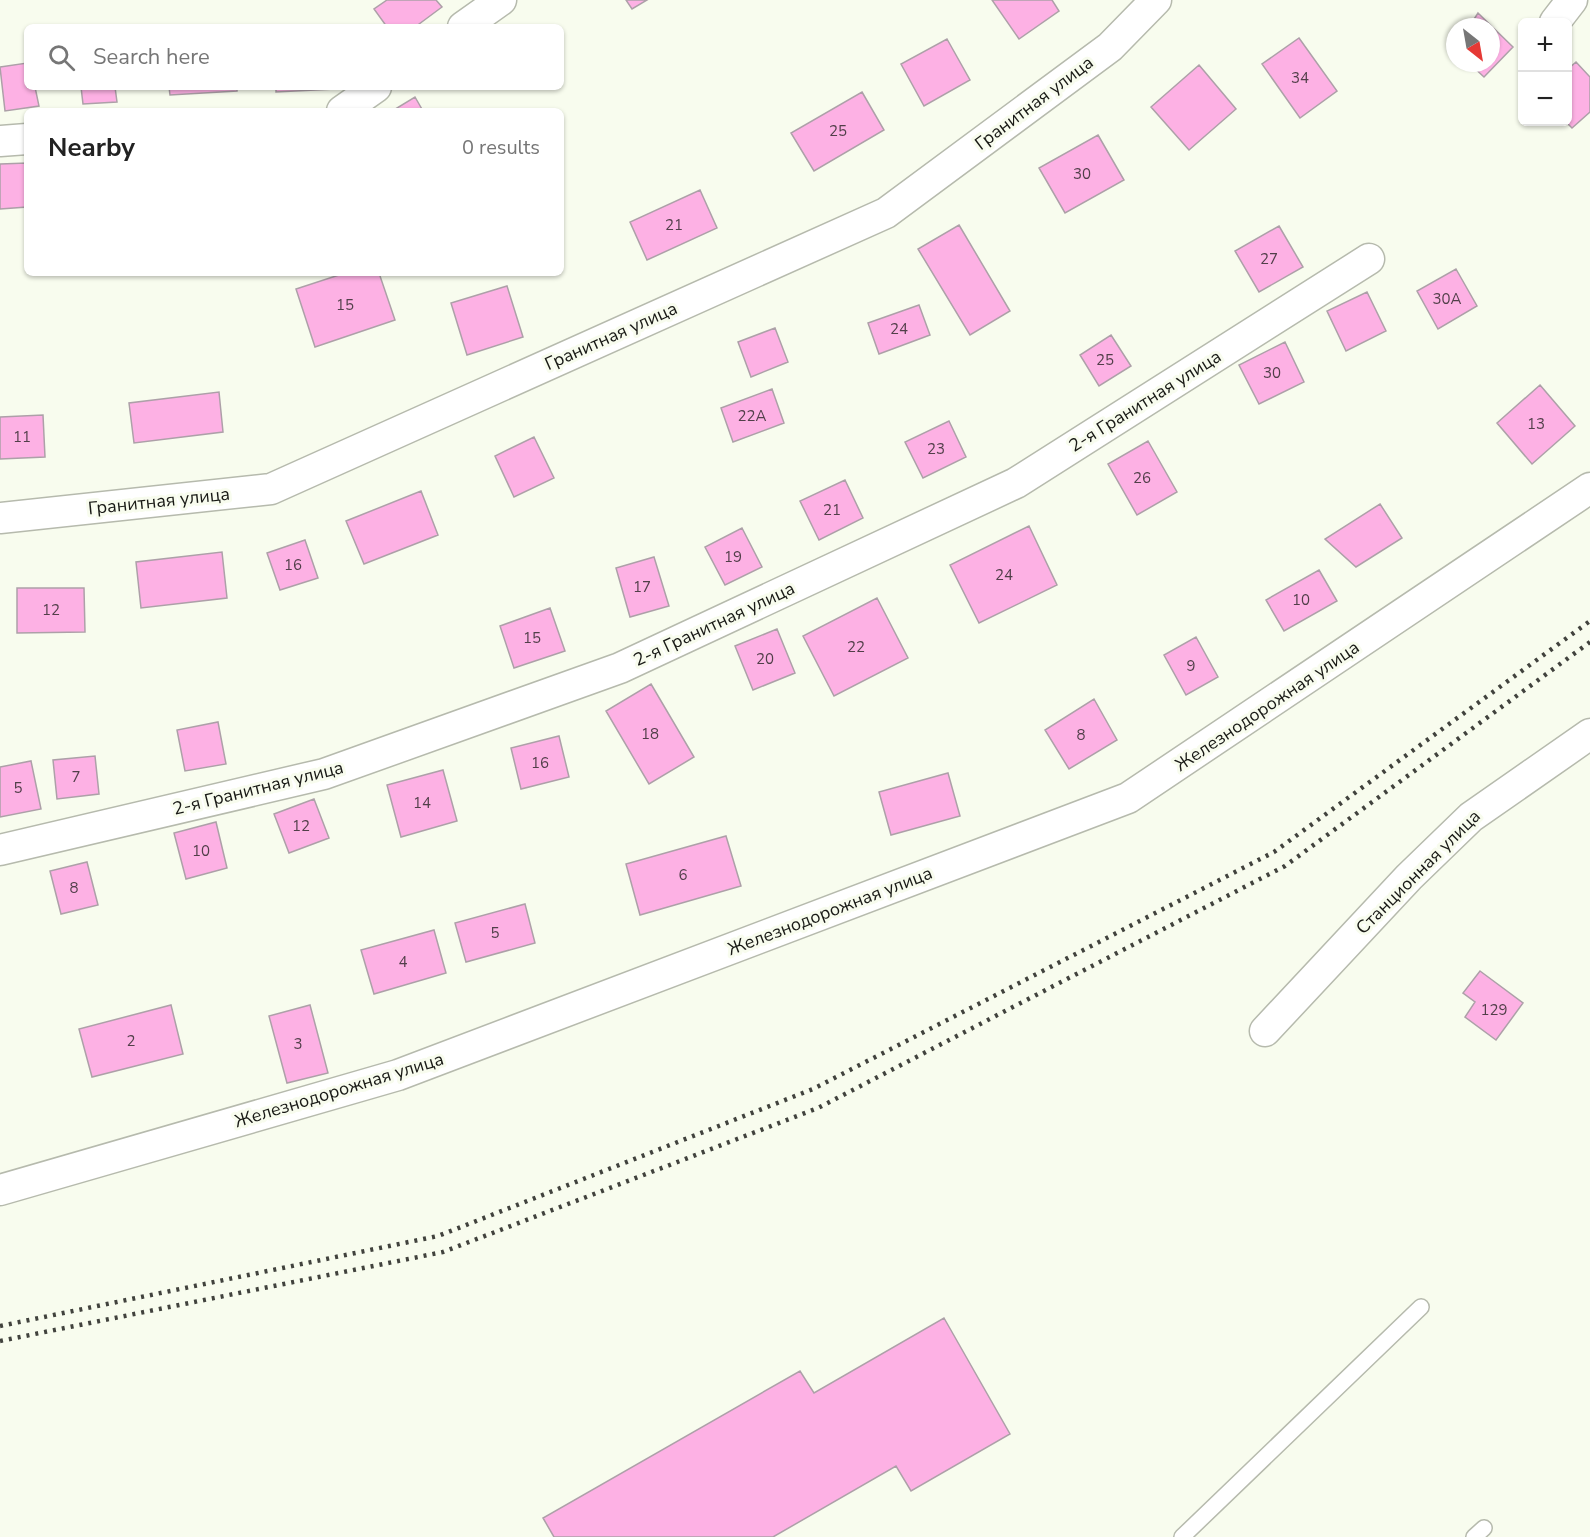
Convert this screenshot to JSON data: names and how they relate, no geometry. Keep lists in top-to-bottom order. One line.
{"streets":{"street":["Гранитная улица","2-я Гранитная улица","Железнодорожная улица","Станционная улица"]},"house_numbers":["34","25","30","21","27","30А","15","24","25","30","22А","13","11","23","26","21","19","16","24","17","10","12","15","22","20","9","18","8","16","7","5","14","12","10","6","8","5","4","129","2","3"],"north":"bottom right","page":{"map_buttons":["+","−"],"search":"Search here","heading":["Nearby","0 results"]}}
